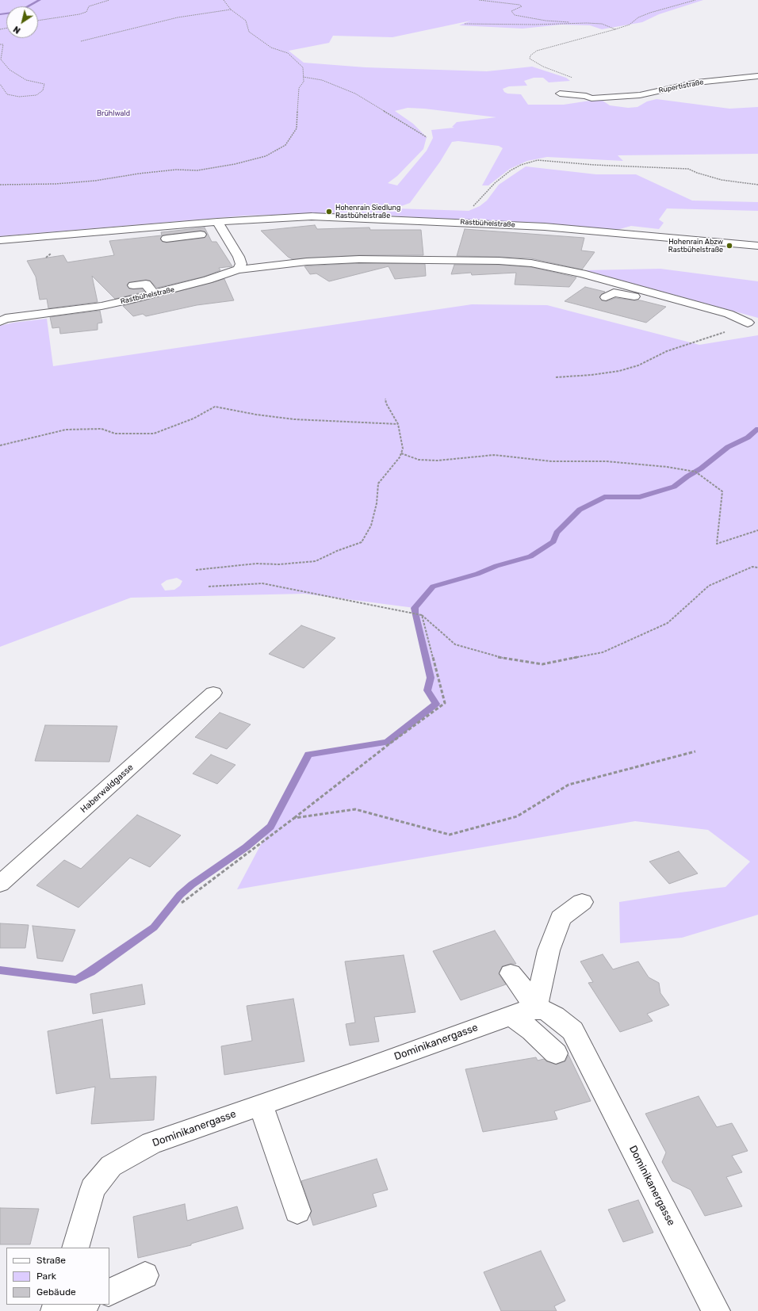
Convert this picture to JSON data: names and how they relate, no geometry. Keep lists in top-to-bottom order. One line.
{"streets":{"street":["Rupertistraße","Rastbühelstraße","Haberwaldgasse","Dominikanergasse"]},"parks":["Brühlwald"],"places":["Hohenrain Siedlung Rastbühelstraße","Hohenrain Abzw Rastbühelstraße"],"legend":["Straße","Park","Gebäude"],"north":"bottom left"}
